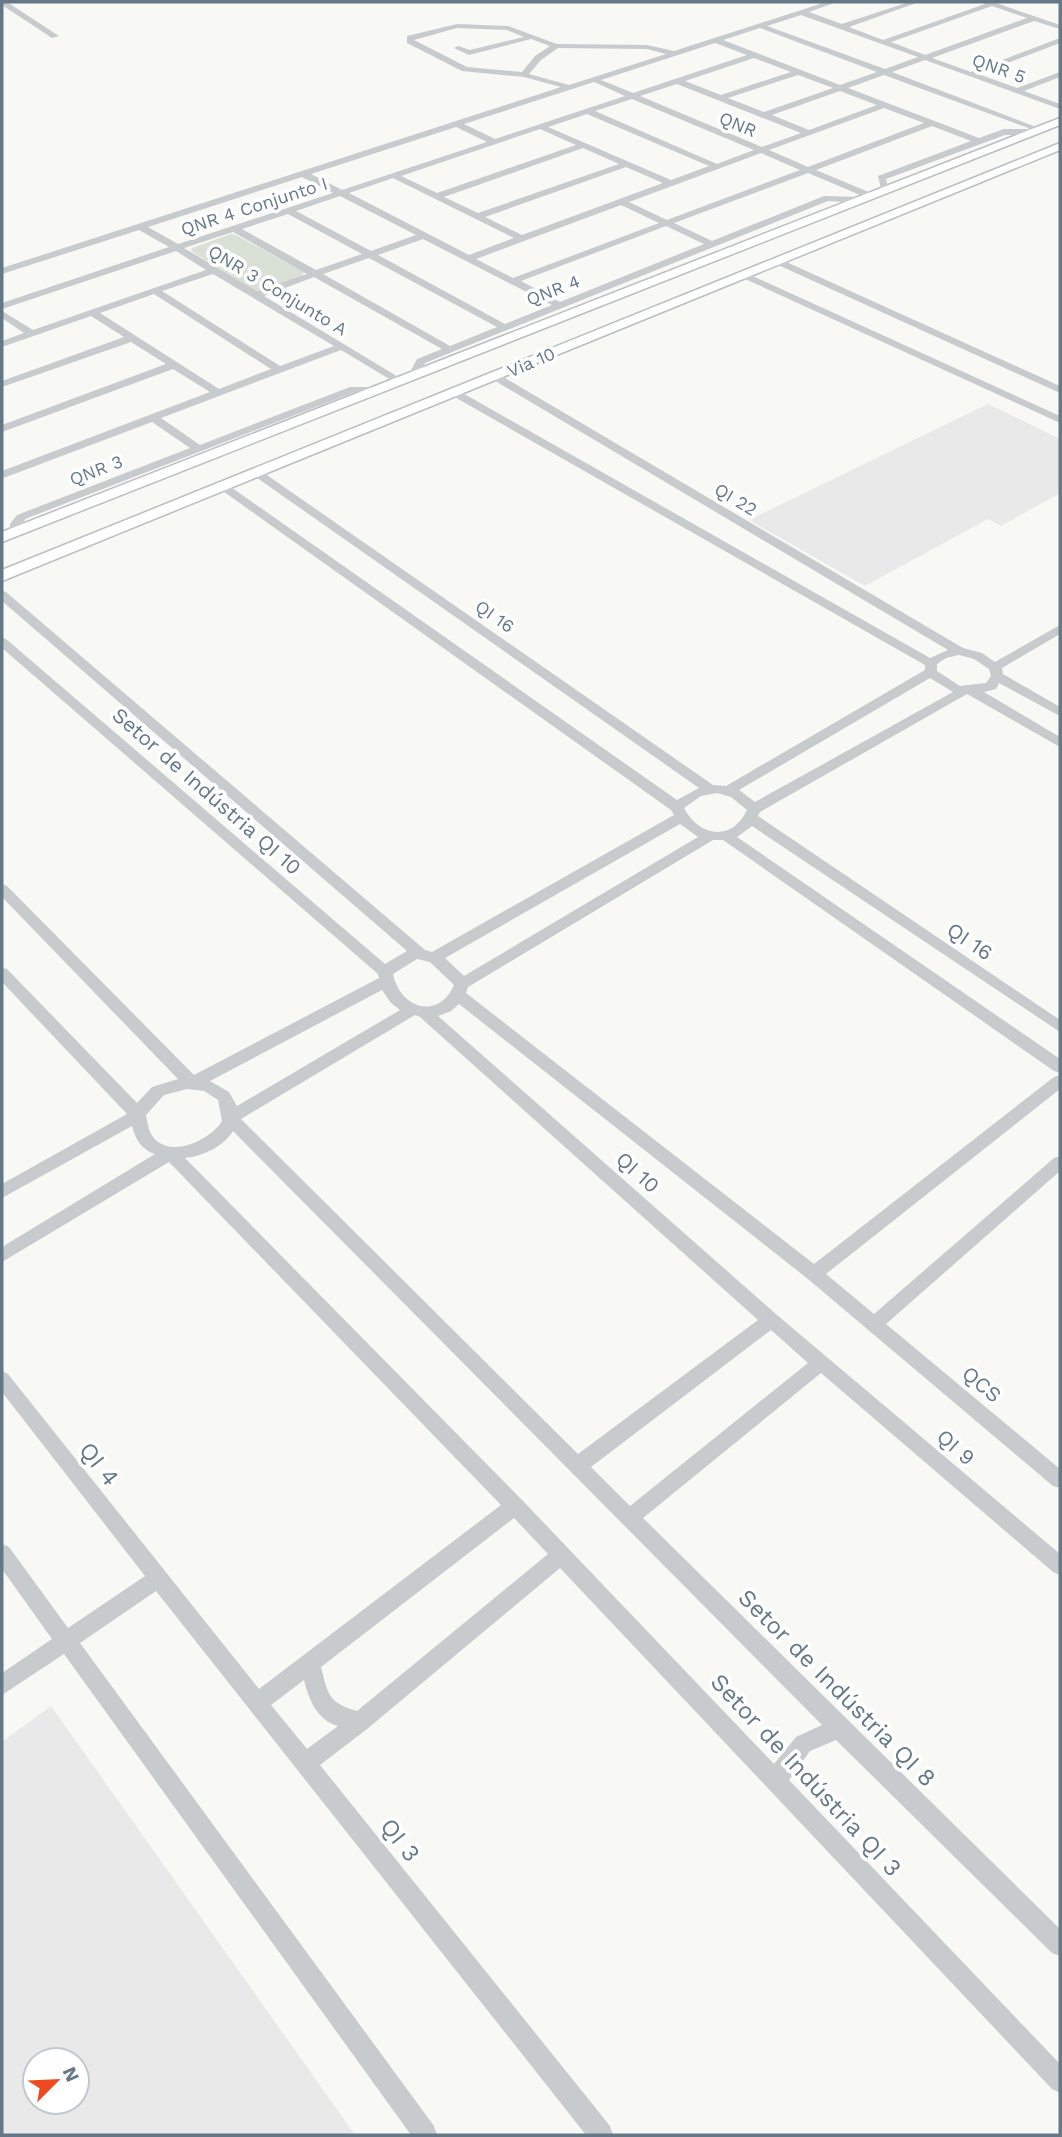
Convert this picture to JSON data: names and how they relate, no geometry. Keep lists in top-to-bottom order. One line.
{"streets":{"main road":["Via 10"],"street":["QNR 5","QNR","QNR 4 Conjunto I","QNR 3 Conjunto A","QNR 4","QNR 3","QI 22","QI 16","Setor de Indústria QI 10","QI 10","QCS","QI 9","QI 4","Setor de Indústria QI 8","Setor de Indústria QI 3","QI 3"]},"crossings":[["QNR 5","Via 10"],["QNR","QNR 4"],["QNR","Via 10"],["QNR 4 Conjunto I","QNR 3 Conjunto A"],["QNR 3 Conjunto A","QNR 4"],["QNR 3 Conjunto A","Via 10"],["QNR 4","Via 10"],["Via 10","QNR 3"],["Via 10","QI 22"],["Via 10","QI 16"],["Setor de Indústria QI 10","QI 10"],["Setor de Indústria QI 10","QCS"],["QI 10","QCS"],["QI 10","QI 9"],["QI 4","QI 3"],["Setor de Indústria QI 8","Setor de Indústria QI 3"]],"north":"top right"}
